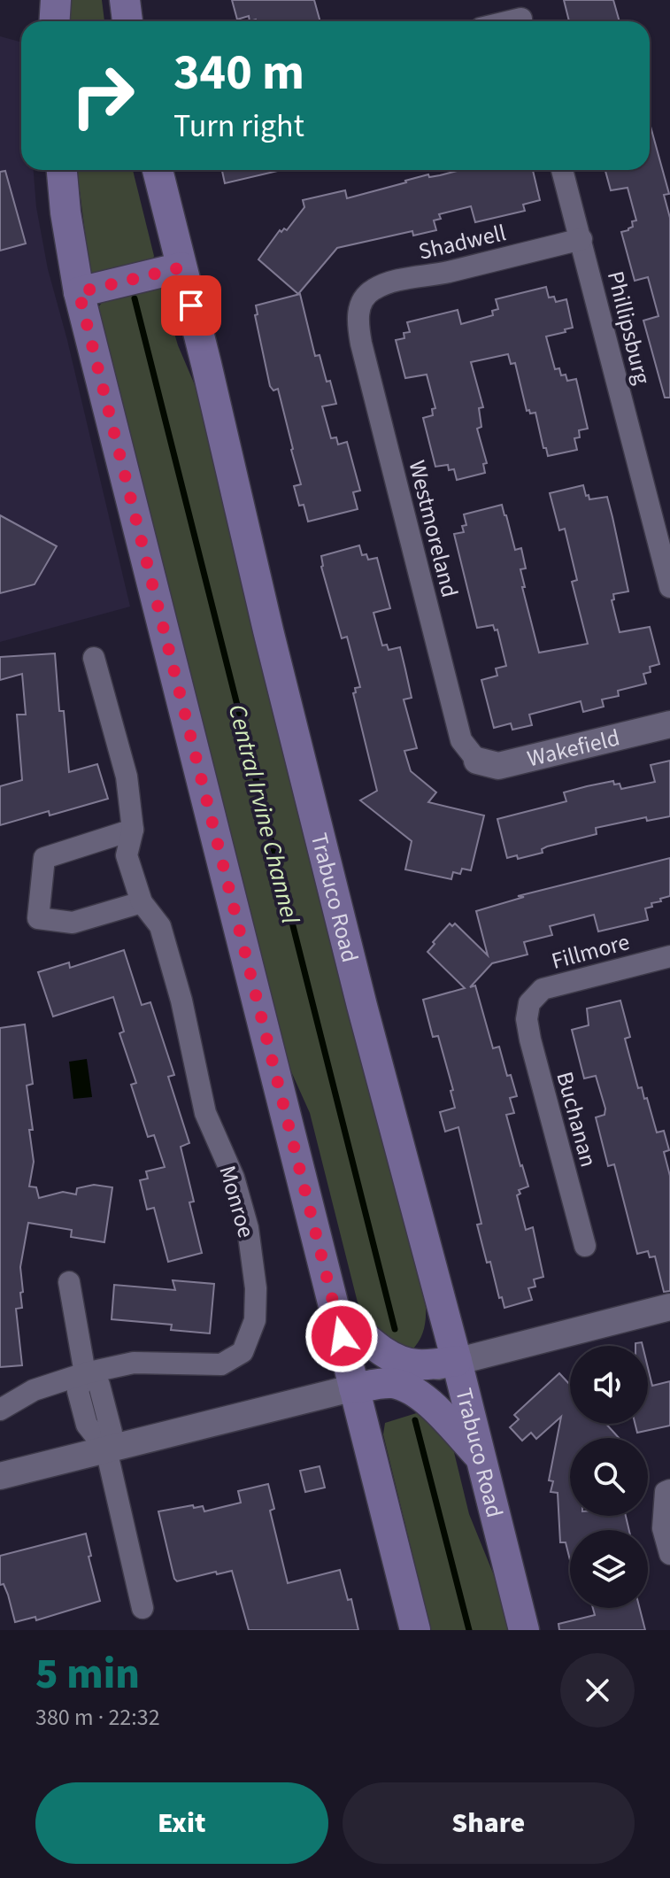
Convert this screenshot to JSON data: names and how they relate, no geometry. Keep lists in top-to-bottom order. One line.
{"streets":{"main road":["Trabuco Road"],"street":["Shadwell","Phillipsburg","Westmoreland","Wakefield","Fillmore","Buchanan","Monroe"]},"crossings":[["Shadwell","Phillipsburg"],["Shadwell","Westmoreland"],["Westmoreland","Wakefield"],["Fillmore","Buchanan"]],"water":["Central Irvine Channel"],"page":{"turn":["340 m","Turn right"],"heading":["5 min","380 m · 22:32"],"buttons":["Exit","Share"]}}
